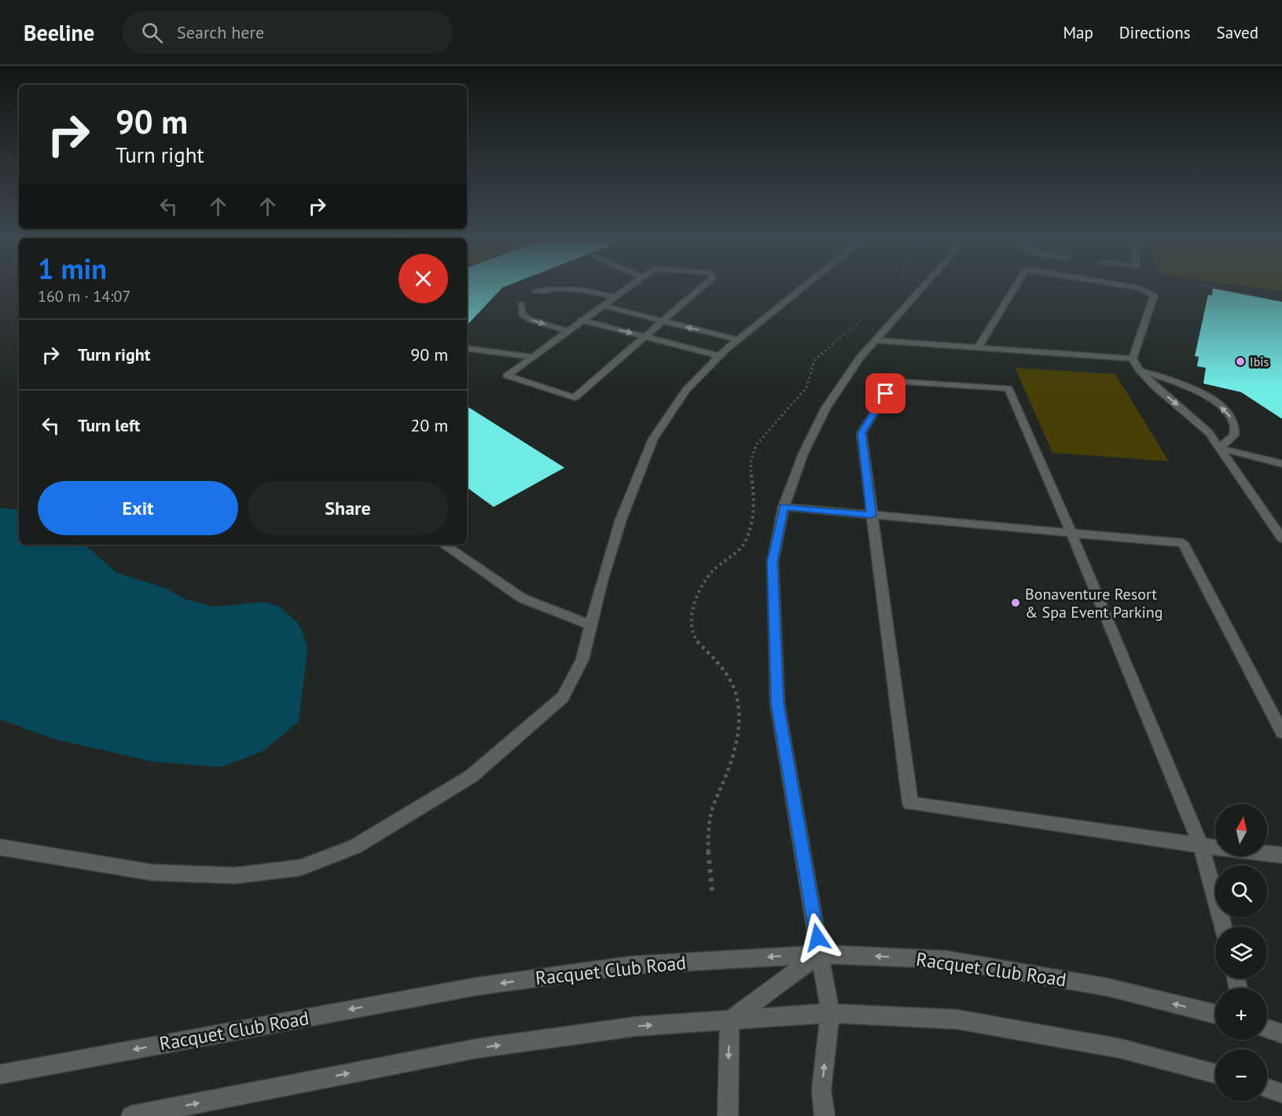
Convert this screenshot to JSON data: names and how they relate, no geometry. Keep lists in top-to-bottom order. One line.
{"streets":{"street":["Racquet Club Road"]},"places":["Ibis","Bonaventure Resort & Spa Event Parking"],"north":"top","page":{"header":"Beeline","search":"Search here","nav":["Map","Directions","Saved"],"turn":["90 m","Turn right"],"heading":["1 min","160 m · 14:07"],"list":[{"name":"Turn right","value":"90 m"},{"name":"Turn left","value":"20 m"}],"buttons":["Exit","Share"],"map_buttons":["+","−"]}}
